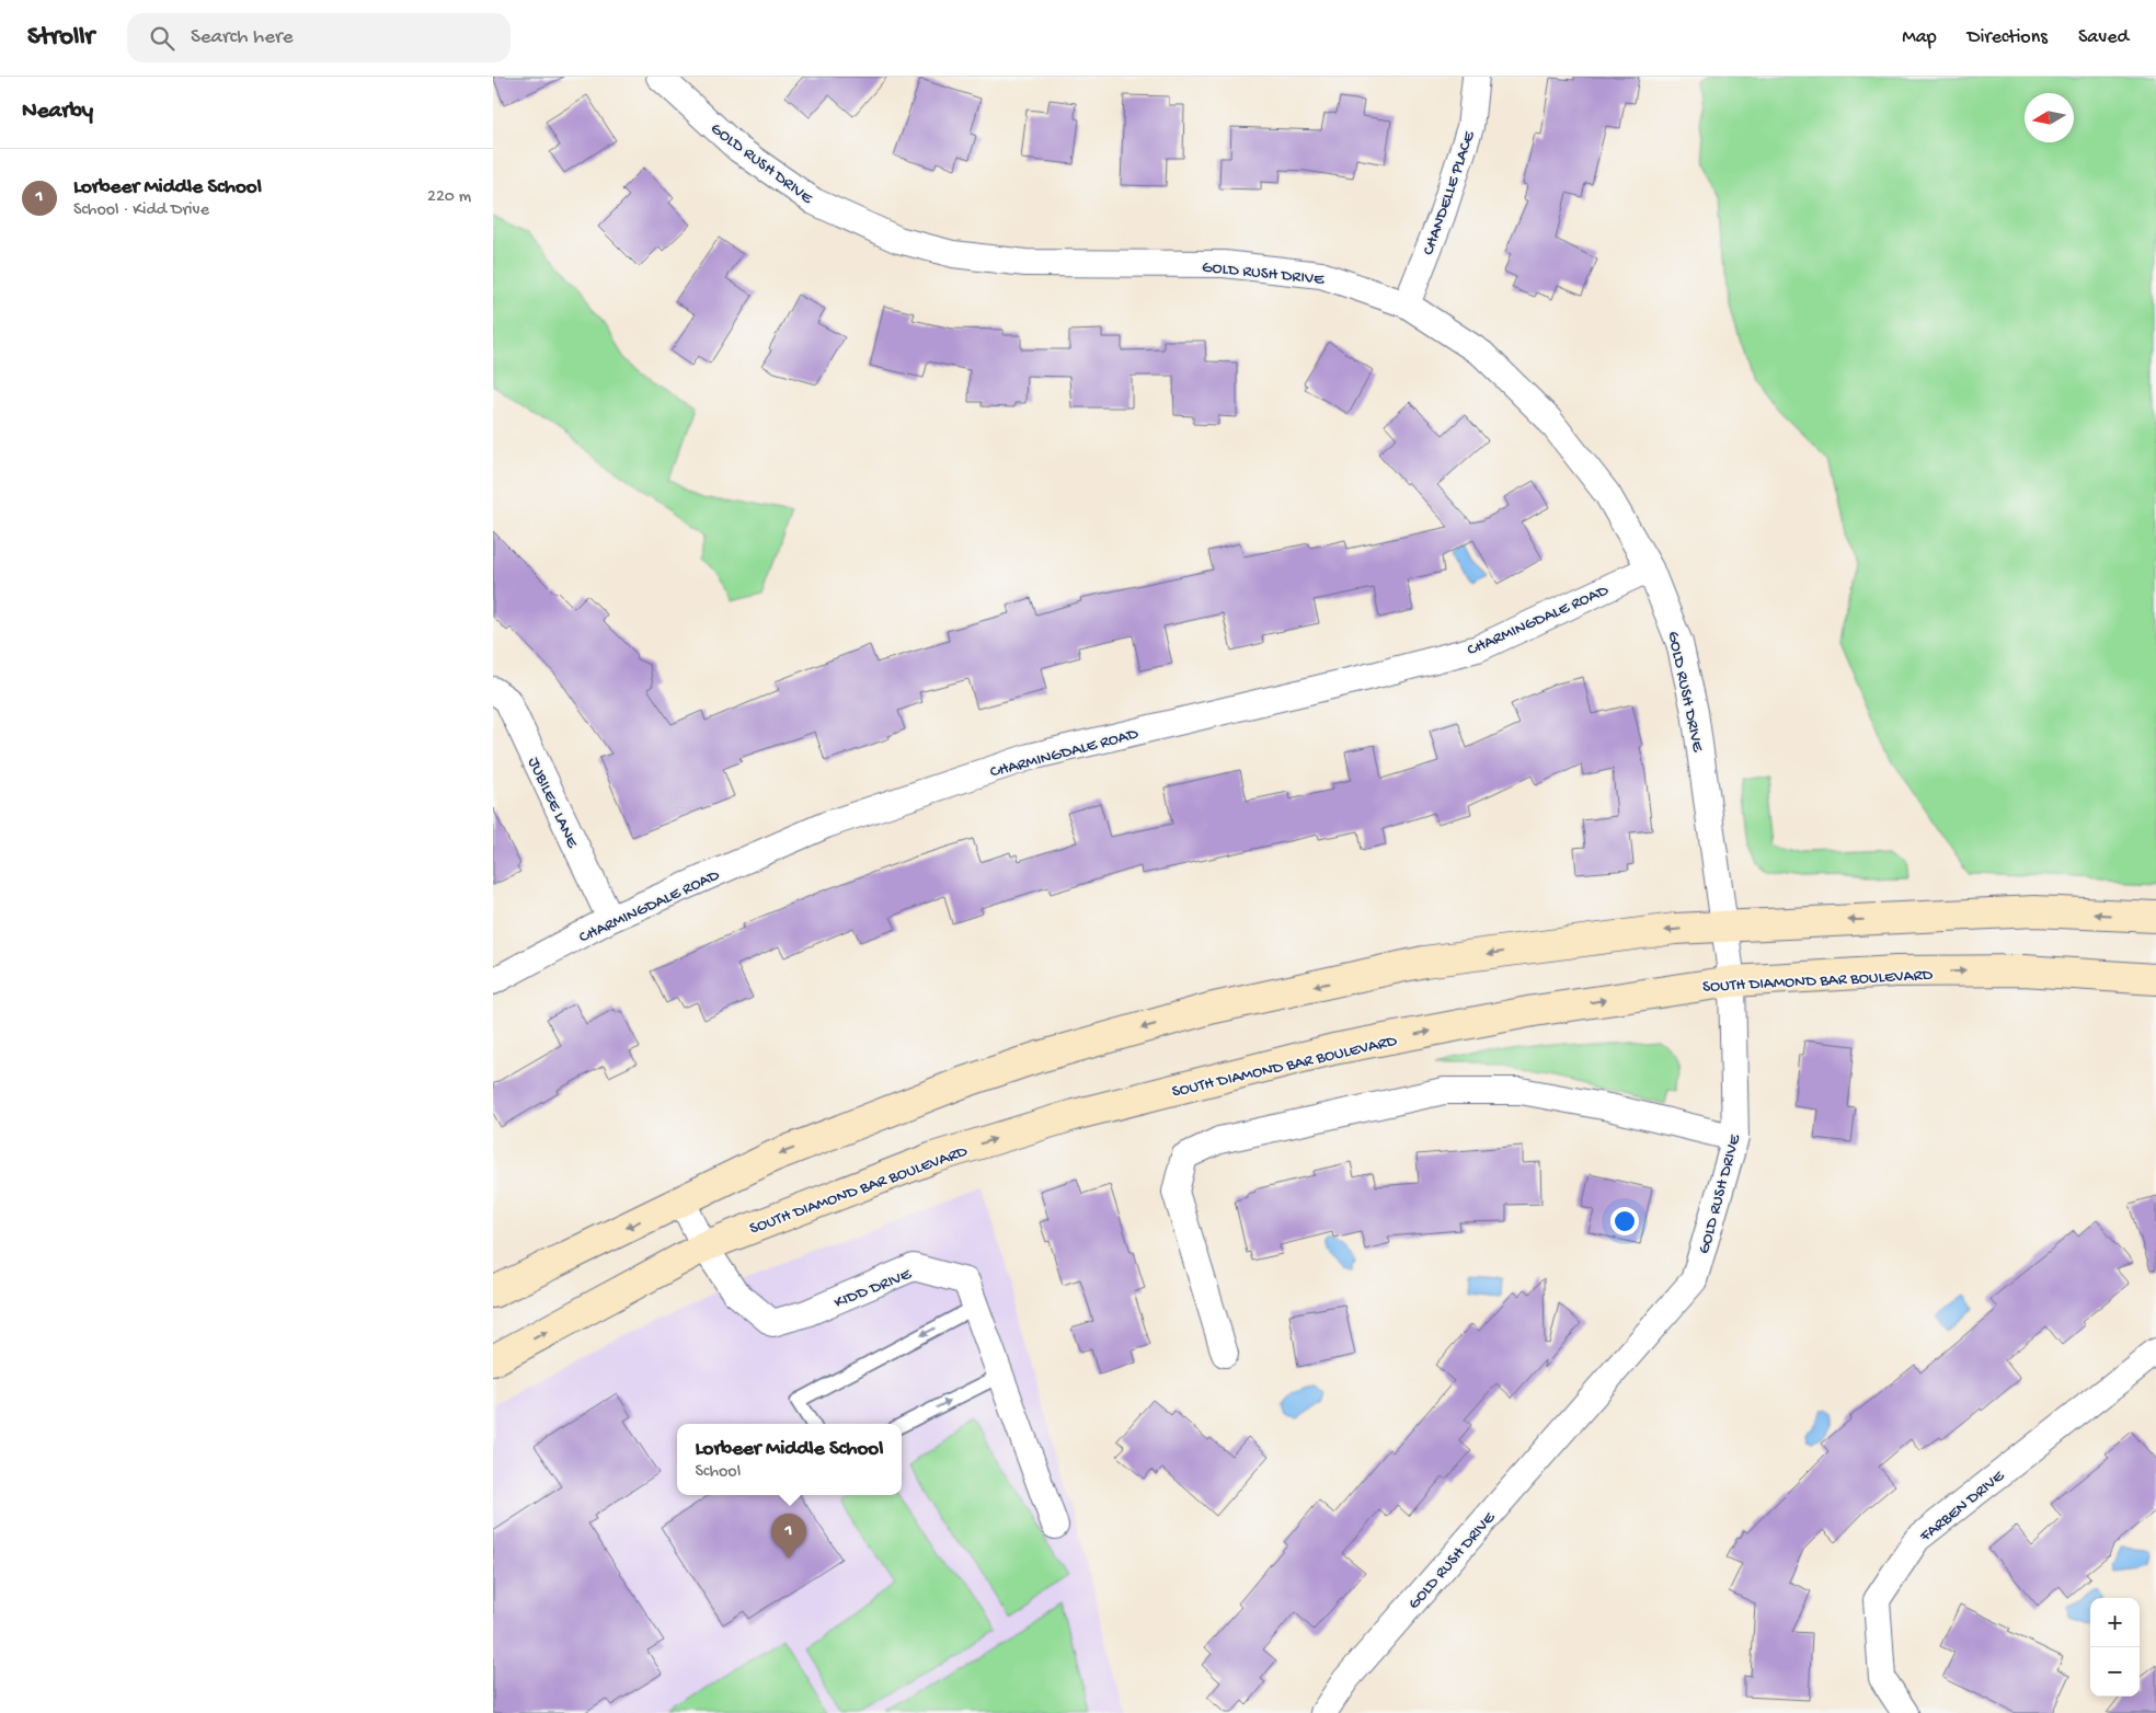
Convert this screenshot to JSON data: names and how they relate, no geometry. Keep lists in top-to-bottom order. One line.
{"streets":{"main road":["SOUTH DIAMOND BAR BOULEVARD"],"street":["GOLD RUSH DRIVE","CHANDELLE PLACE","CHARMINGDALE ROAD","JUBILEE LANE","KIDD DRIVE","FARBEN DRIVE"]},"crossings":[["GOLD RUSH DRIVE","CHANDELLE PLACE"],["GOLD RUSH DRIVE","CHARMINGDALE ROAD"],["GOLD RUSH DRIVE","SOUTH DIAMOND BAR BOULEVARD"],["CHARMINGDALE ROAD","JUBILEE LANE"],["SOUTH DIAMOND BAR BOULEVARD","KIDD DRIVE"]],"north":"left","page":{"header":"Strollr","search":"Search here","nav":["Map","Directions","Saved"],"heading":"Nearby","list":[{"mark":"1","name":"Lorbeer Middle School","note":"School · Kidd Drive","value":"220 m"}],"popup":["Lorbeer Middle School","School"],"pins":"1","map_buttons":["+","−"]}}
